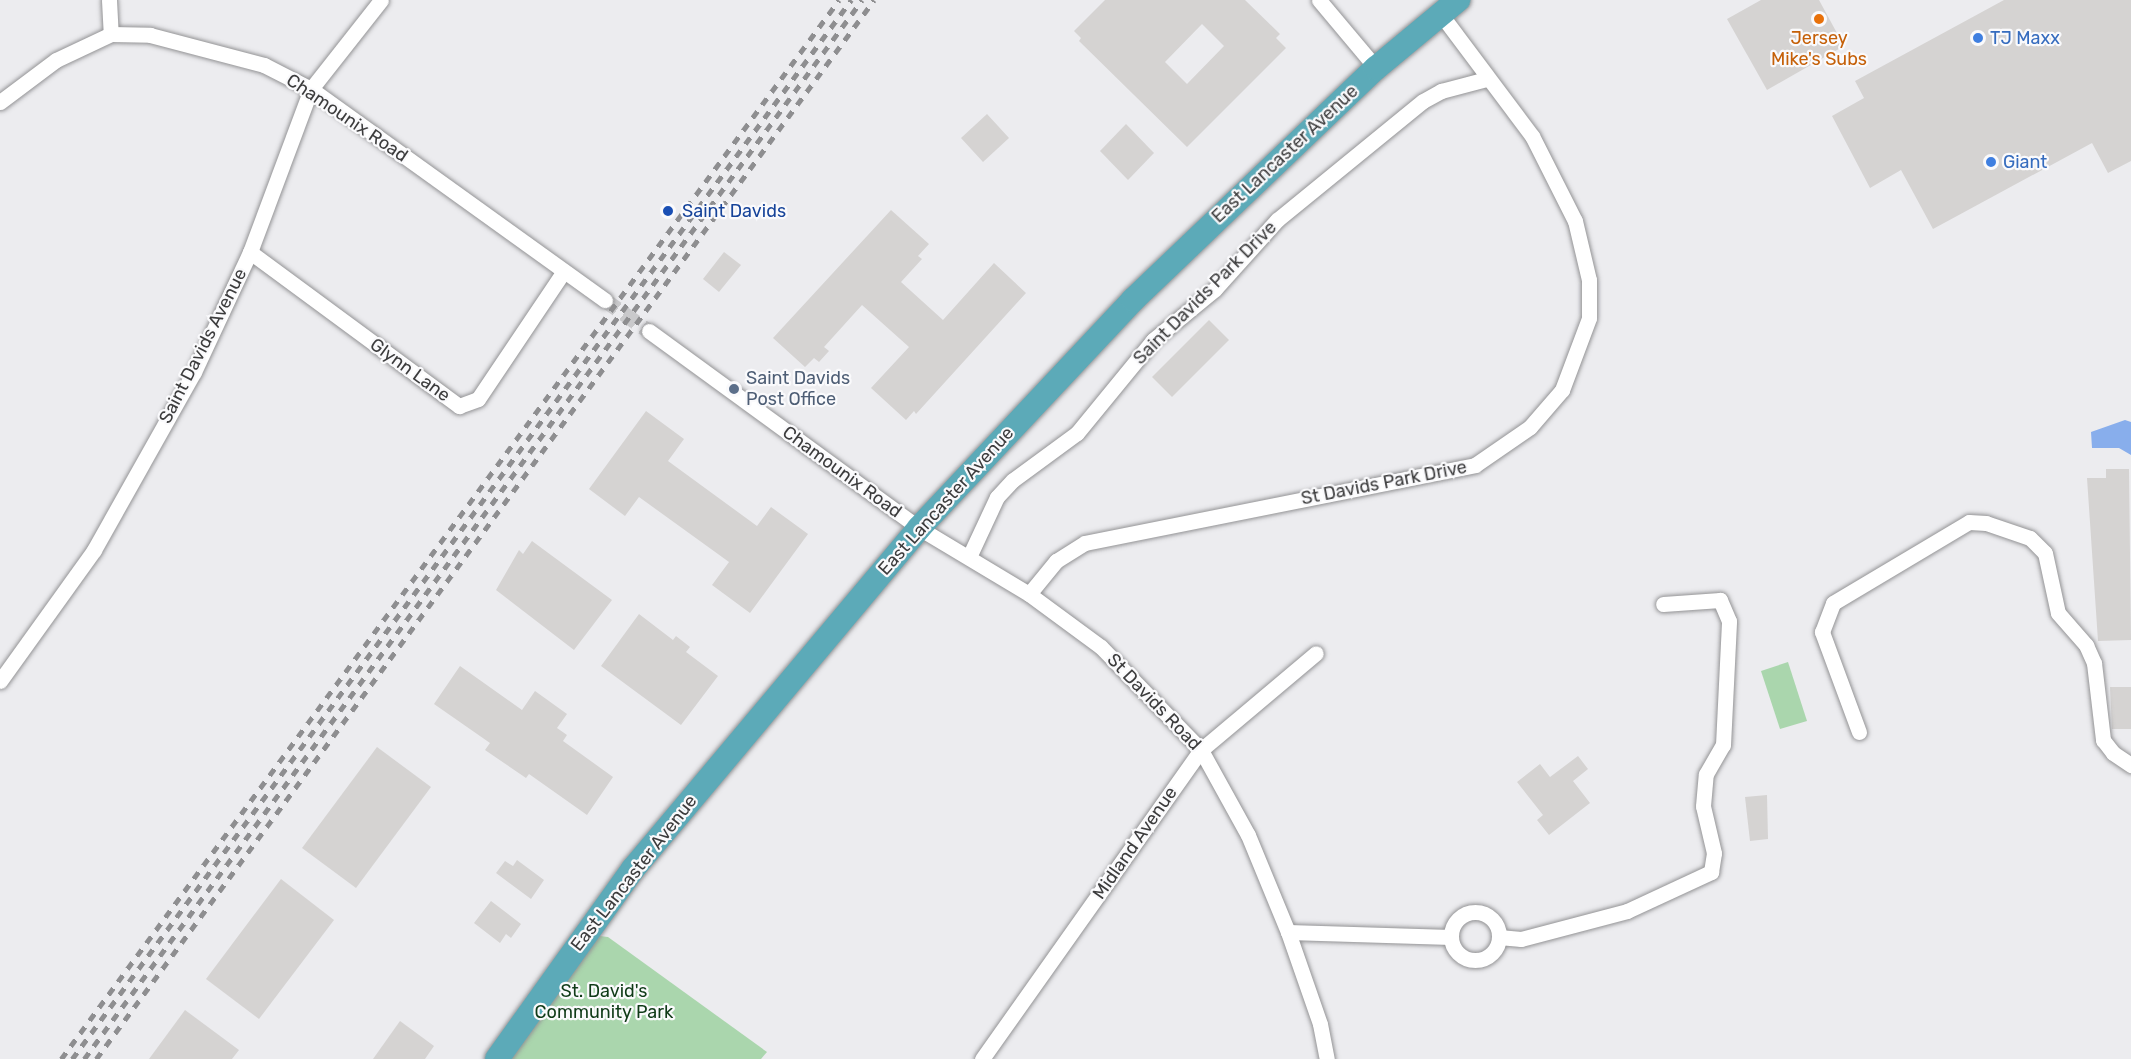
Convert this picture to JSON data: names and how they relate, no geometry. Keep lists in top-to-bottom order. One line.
{"streets":{"highway":["East Lancaster Avenue"],"street":["Chamounix Road","Saint Davids Park Drive","Saint Davids Avenue","Glynn Lane","St Davids Park Drive","St Davids Road","Midland Avenue"]},"crossings":[["Chamounix Road","East Lancaster Avenue"],["Chamounix Road","Saint Davids Avenue"],["Chamounix Road","Glynn Lane"],["Chamounix Road","St Davids Road"],["East Lancaster Avenue","St Davids Park Drive"],["East Lancaster Avenue","St Davids Road"],["Saint Davids Park Drive","St Davids Park Drive"],["Saint Davids Park Drive","St Davids Road"],["Saint Davids Avenue","Glynn Lane"],["St Davids Park Drive","St Davids Road"],["St Davids Road","Midland Avenue"]],"parks":["St. David's Community Park"],"places":["Jersey Mike's Subs","TJ Maxx","Giant","Saint Davids","Saint Davids Post Office"]}
